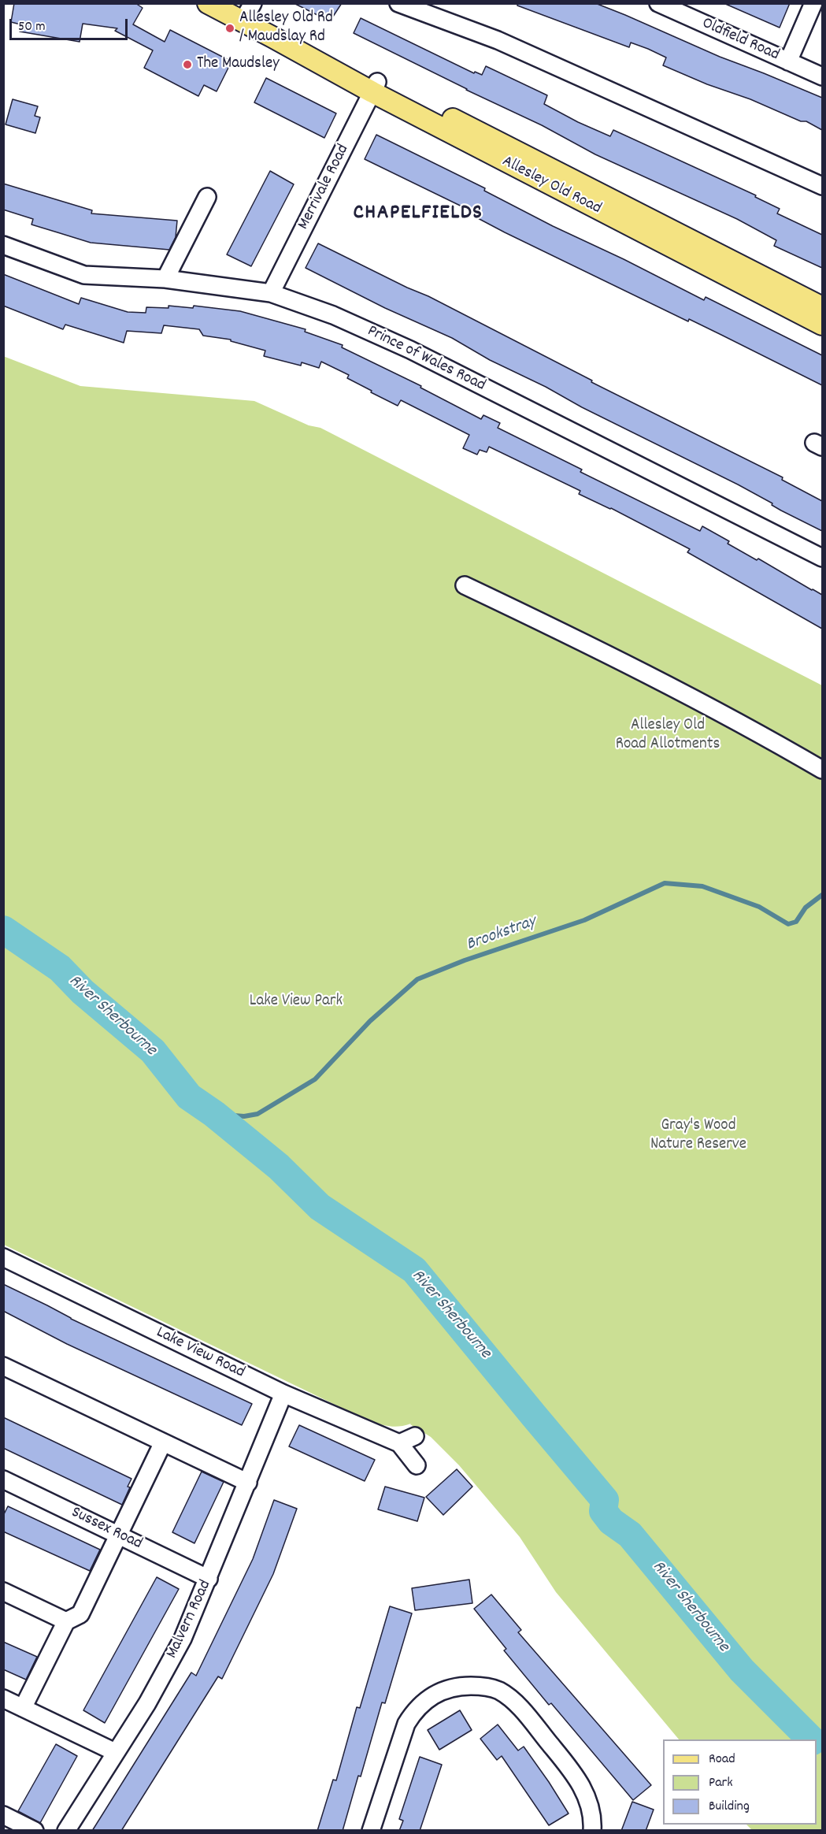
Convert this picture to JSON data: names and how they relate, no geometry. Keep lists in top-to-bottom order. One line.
{"streets":{"main road":["Allesley Old Road"],"street":["Oldfield Road","Merrivale Road","Prince of Wales Road","Lake View Road","Sussex Road","Malvern Road"]},"crossings":[["Allesley Old Road","Merrivale Road"],["Merrivale Road","Prince of Wales Road"],["Lake View Road","Malvern Road"],["Sussex Road","Malvern Road"]],"districts":["CHAPELFIELDS"],"water":["Brookstray","River Sherbourne"],"parks":["Allesley Old Road Allotments","Lake View Park","Gray's Wood Nature Reserve"],"places":["Allesley Old Rd / Maudslay Rd","The Maudsley"],"legend":["Road","Park","Building"],"scale_bar":"50 m"}
